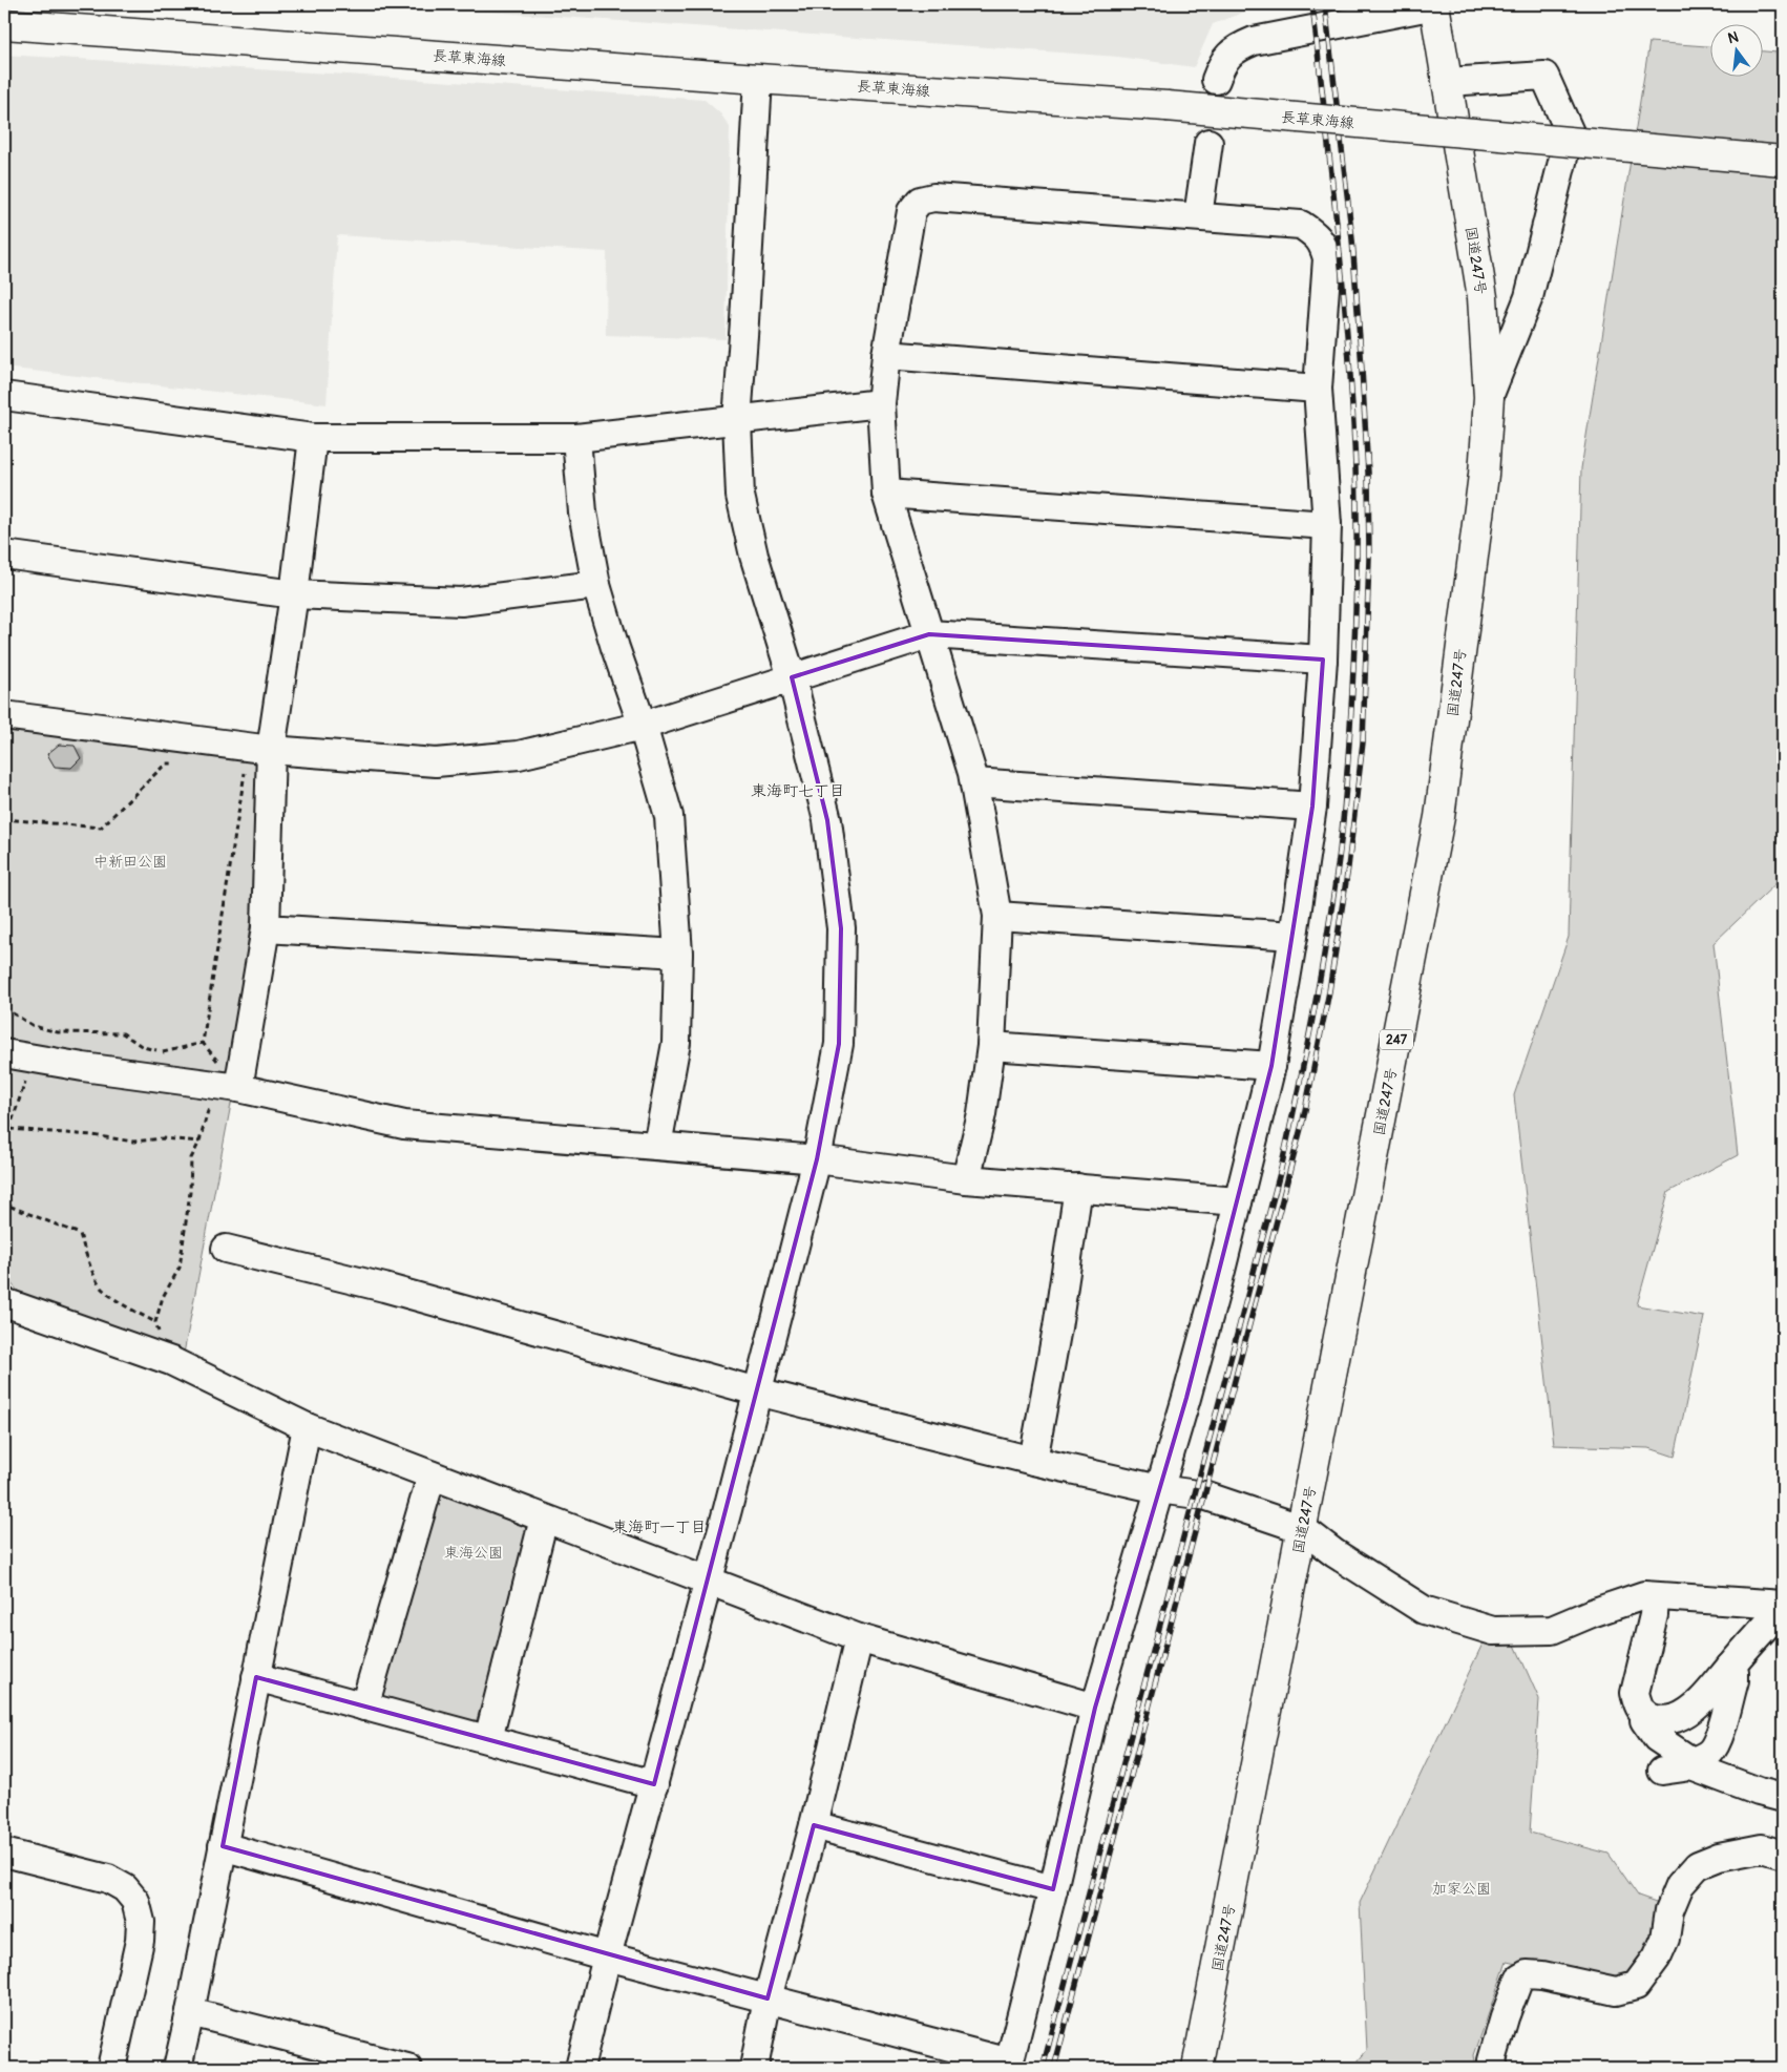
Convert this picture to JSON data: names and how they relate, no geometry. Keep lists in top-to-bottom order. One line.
{"streets":{"main road":["長草東海線","国道247号","247"]},"districts":["東海町七丁目","東海町一丁目"],"parks":["中新田公園","東海公園","加家公園"],"north":"top"}
